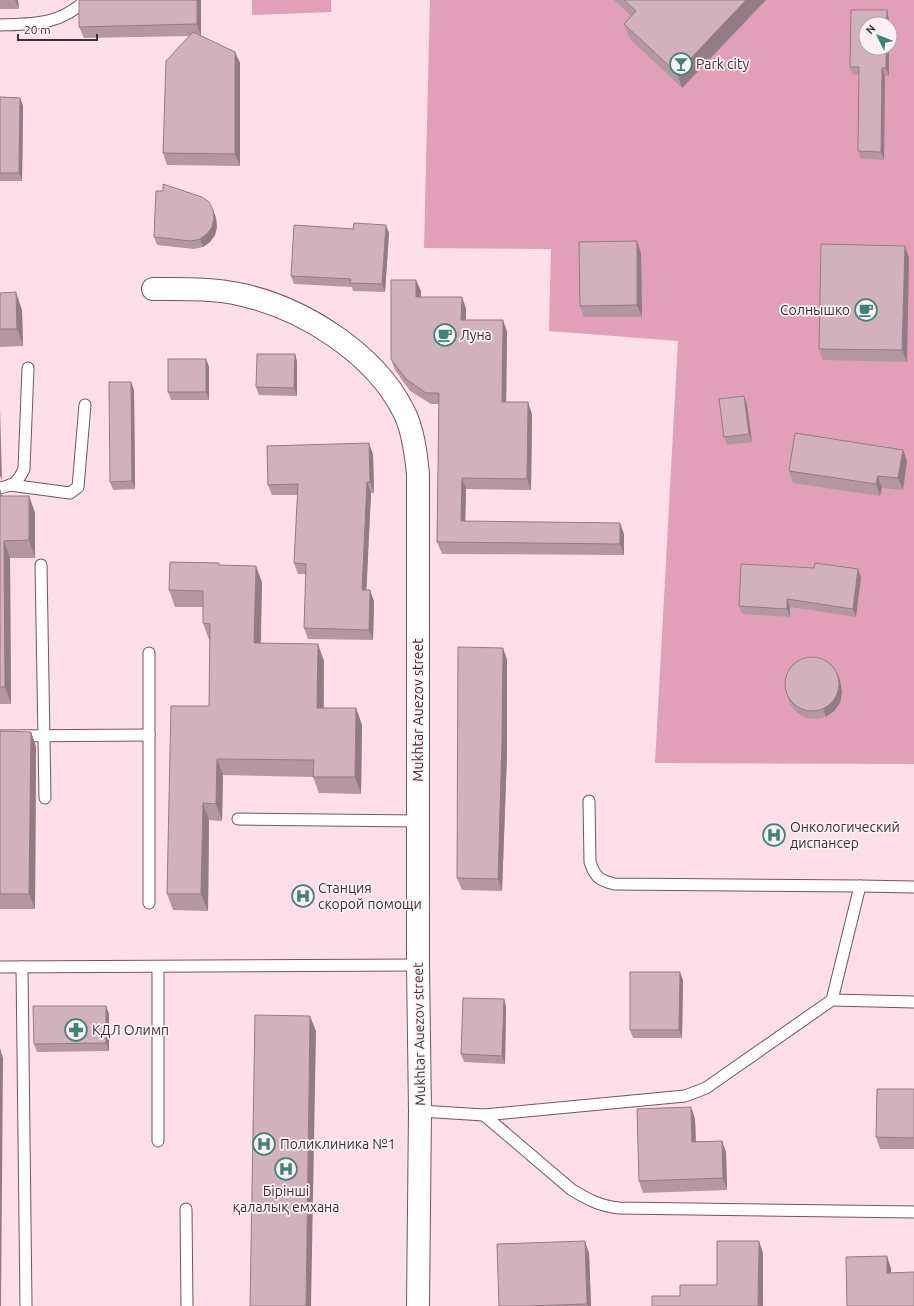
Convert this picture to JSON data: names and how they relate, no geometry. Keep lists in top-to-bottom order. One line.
{"streets":{"street":["Mukhtar Auezov street"]},"places":{"bar":["Park city"],"cafe":["Солнышко","Луна"],"hospital":["Онкологический диспансер","Станция скорой помощи","Поликлиника №1","Бірінші қалалық емхана"],"pharmacy":["КДЛ Олимп"]},"scale_bar":"20 m","north":"top left"}
